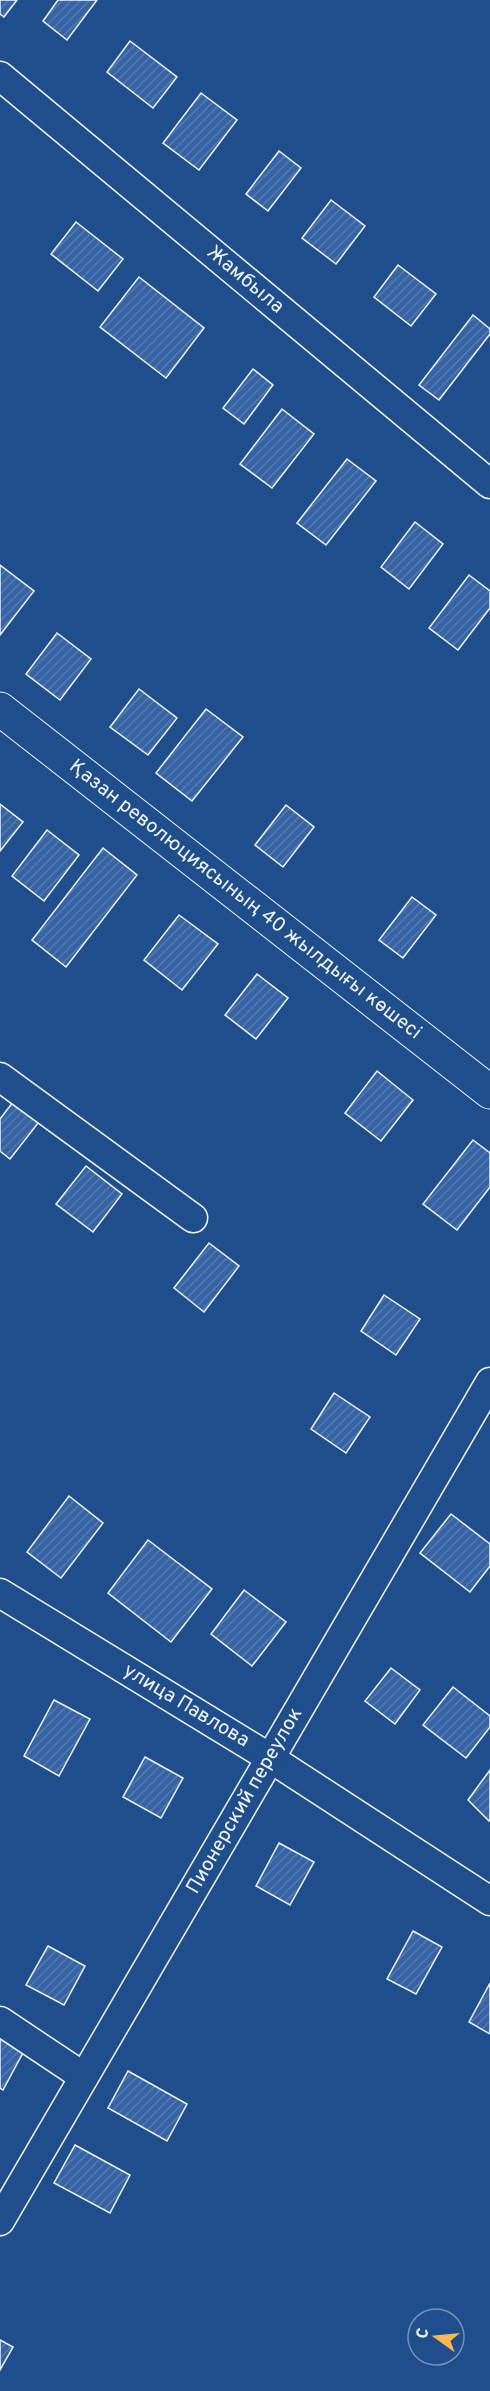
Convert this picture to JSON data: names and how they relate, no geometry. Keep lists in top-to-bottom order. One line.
{"streets":{"street":["Жамбыла","Қазан революциясының 40 жылдығы көшесі","улица Павлова","Пионерский переулок"]},"crossings":[["улица Павлова","Пионерский переулок"]],"north":"left"}
